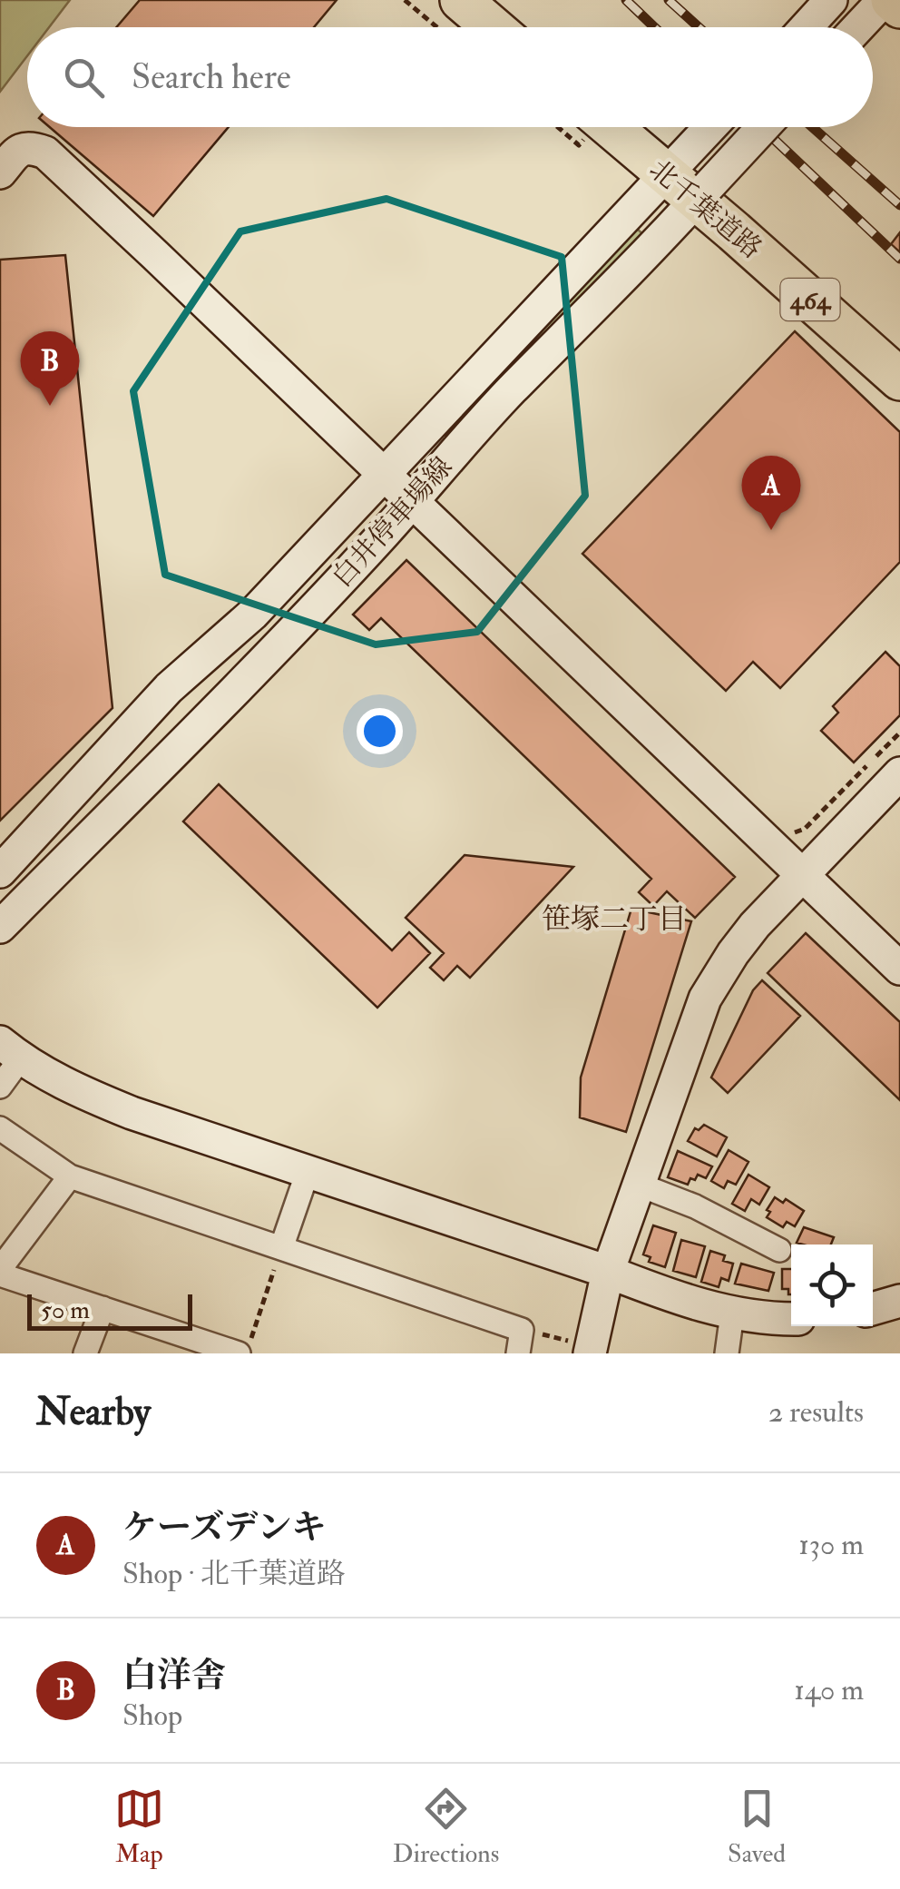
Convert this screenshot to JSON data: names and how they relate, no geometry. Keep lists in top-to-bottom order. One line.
{"streets":{"highway":["北千葉道路","464"],"street":["白井停車場線"]},"crossings":[["北千葉道路","白井停車場線"]],"districts":["笹塚二丁目"],"scale_bar":"50 m","page":{"search":"Search here","pins":["B","A"],"scale":"50 m","heading":["Nearby","2 results"],"list":[{"mark":"A","name":"ケーズデンキ","note":"Shop · 北千葉道路","value":"130 m"},{"mark":"B","name":"白洋舎","note":"Shop","value":"140 m"}],"nav":["Map","Directions","Saved"]}}
